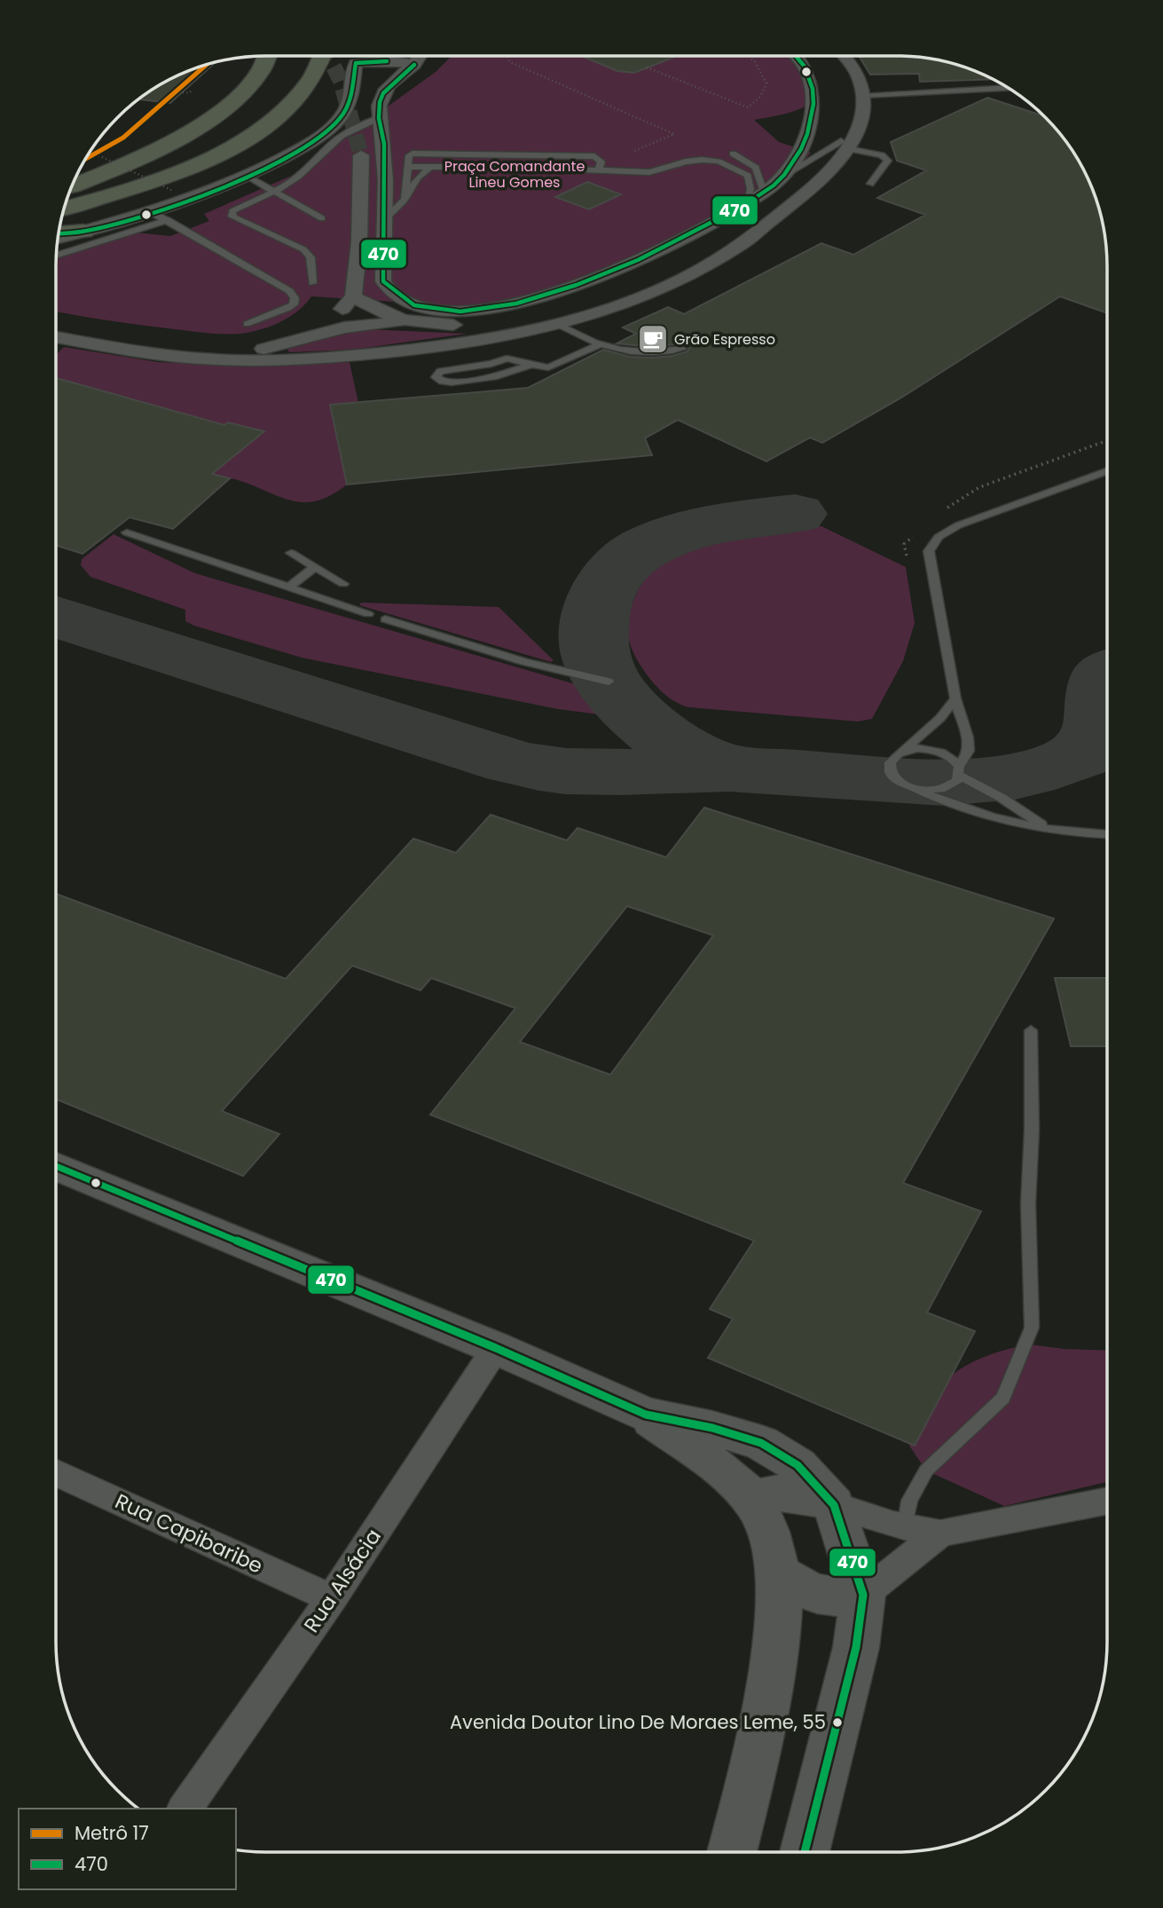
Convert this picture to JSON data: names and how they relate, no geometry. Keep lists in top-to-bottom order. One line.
{"streets":{"street":["Rua Capibaribe","Rua Alsácia"]},"crossings":[["Rua Capibaribe","Rua Alsácia"]],"parks":["Praça Comandante Lineu Gomes"],"places":{"cafe":["Grão Espresso"],"other":["Avenida Doutor Lino De Moraes Leme, 55"]},"lines":["transit line 470","metro line 17"],"legend":["Metrô 17","470"]}
